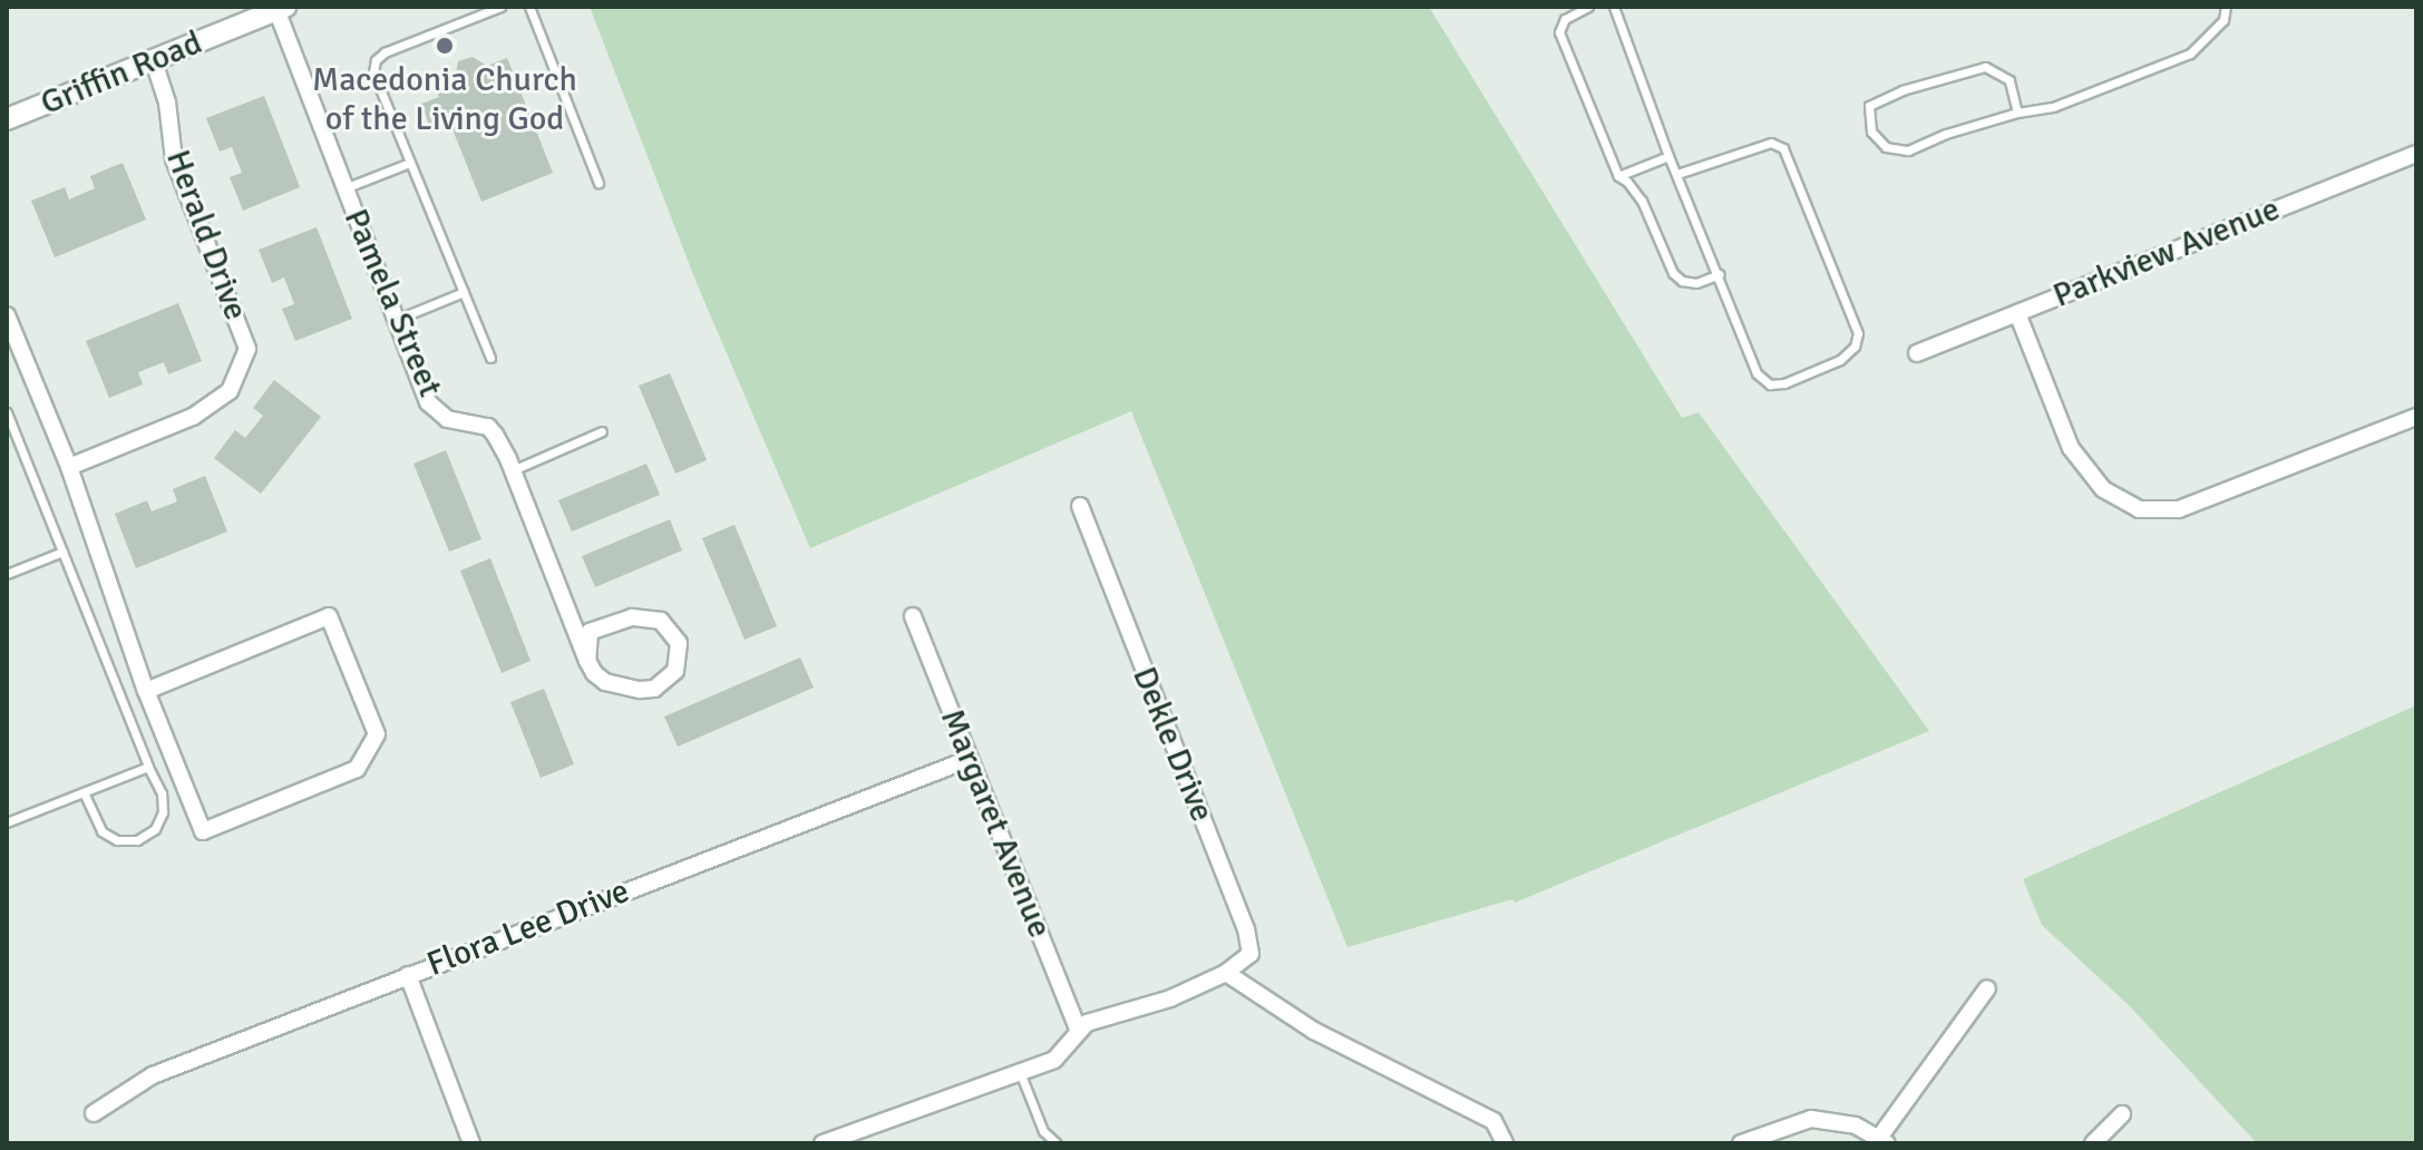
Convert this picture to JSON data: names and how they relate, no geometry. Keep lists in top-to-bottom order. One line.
{"streets":{"street":["Griffin Road","Herald Drive","Parkview Avenue","Pamela Street","Dekle Drive","Margaret Avenue","Flora Lee Drive"]},"crossings":[["Griffin Road","Herald Drive"],["Griffin Road","Pamela Street"],["Margaret Avenue","Flora Lee Drive"]],"places":["Macedonia Church of the Living God"]}
